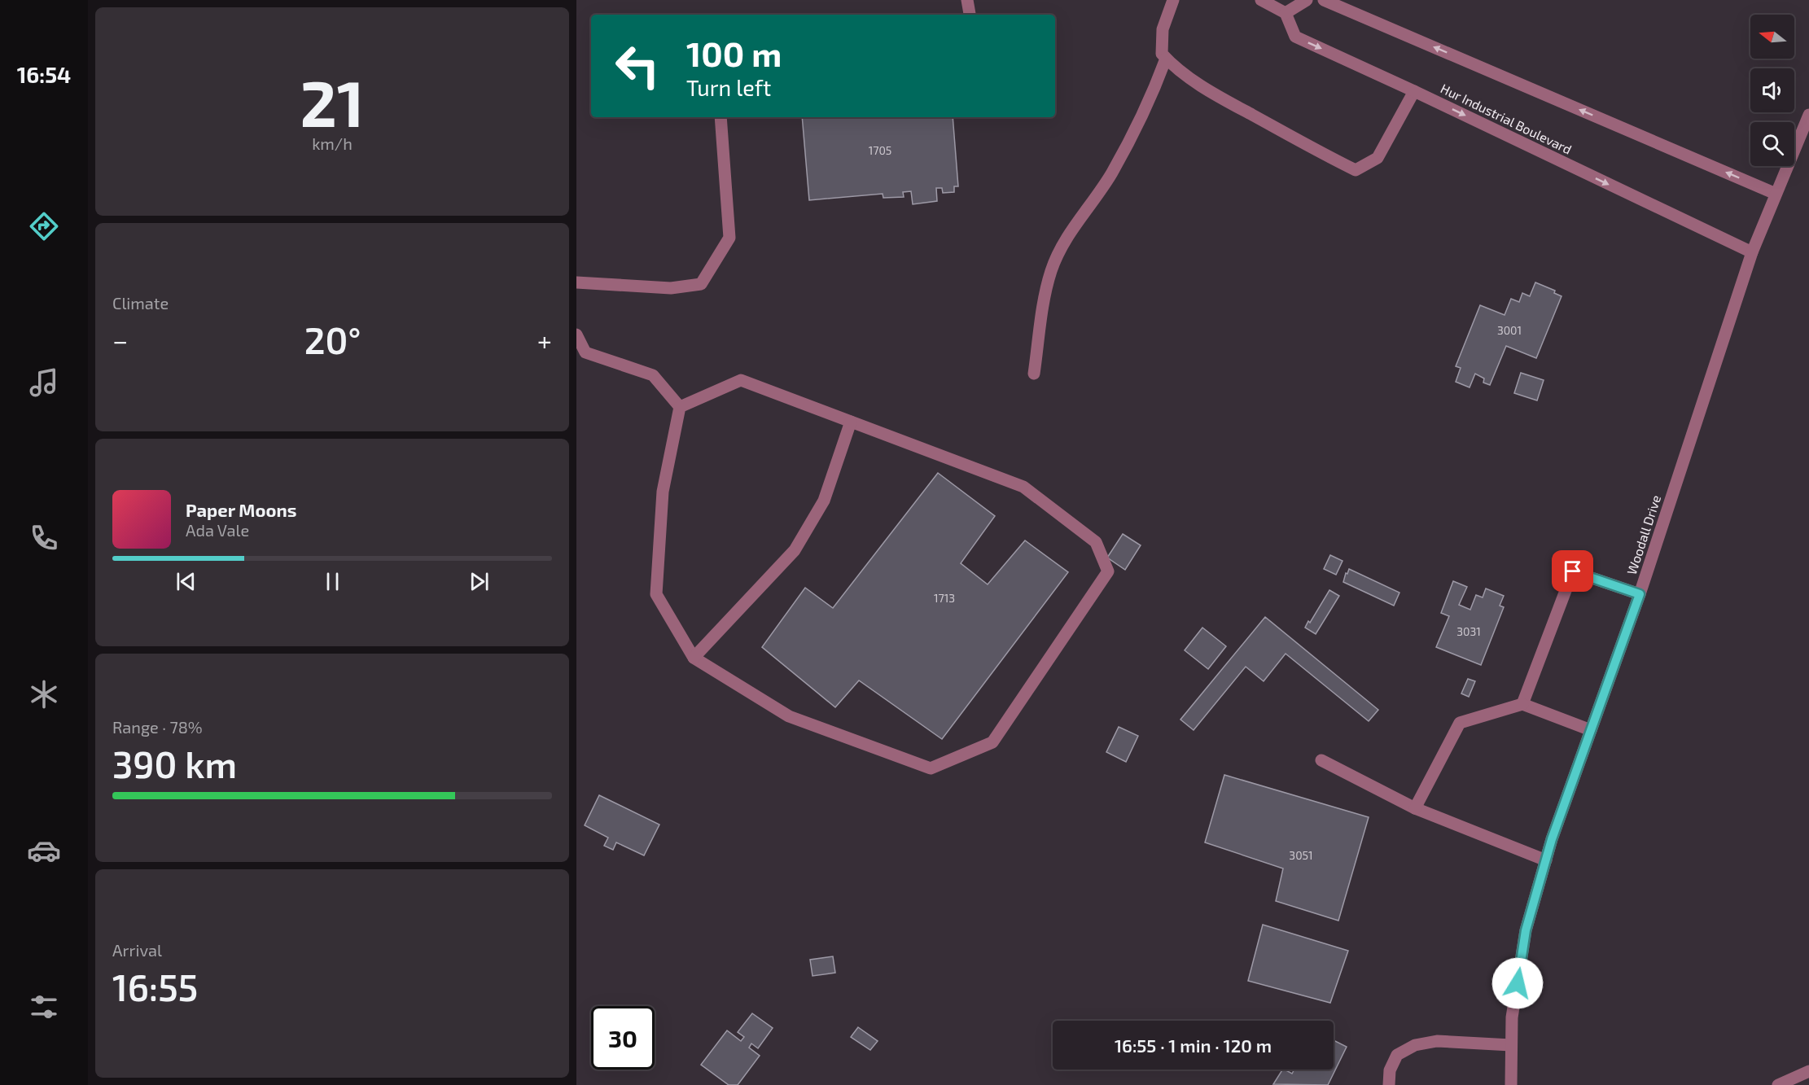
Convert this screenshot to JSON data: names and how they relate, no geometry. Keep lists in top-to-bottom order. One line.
{"streets":{"street":["Hur Industrial Boulevard","Woodall Drive"]},"crossings":[["Hur Industrial Boulevard","Woodall Drive"]],"house_numbers":["1705","3001","1713","3031","3051"],"north":"left","page":{"tabs":"16:54","tile":[["21","km/h"],"Climate",["Range · 78%","390 km"],["Arrival","16:55"]],"turn":["100 m","Turn left"],"heat":["−","20°","+"],"song":["Paper Moons","Ada Vale"],"limit":"30","trip":"16:55 · 1 min · 120 m"}}
